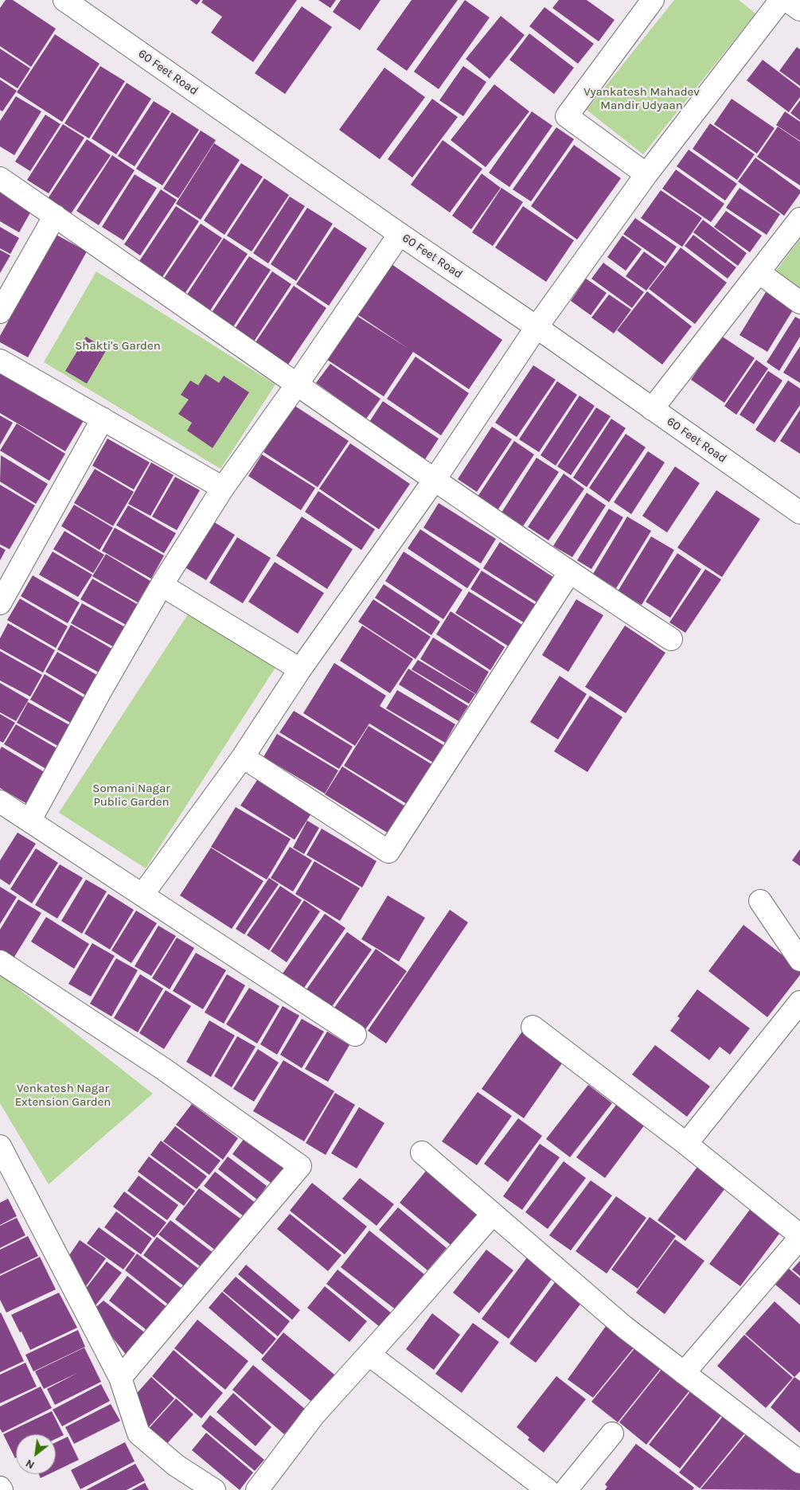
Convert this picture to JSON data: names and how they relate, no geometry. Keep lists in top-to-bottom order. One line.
{"streets":{"street":["60 Feet Road"]},"parks":["Vyankatesh Mahadev Mandir Udyaan","Shakti's Garden","Somani Nagar Public Garden","Venkatesh Nagar Extension Garden"],"north":"bottom left"}
